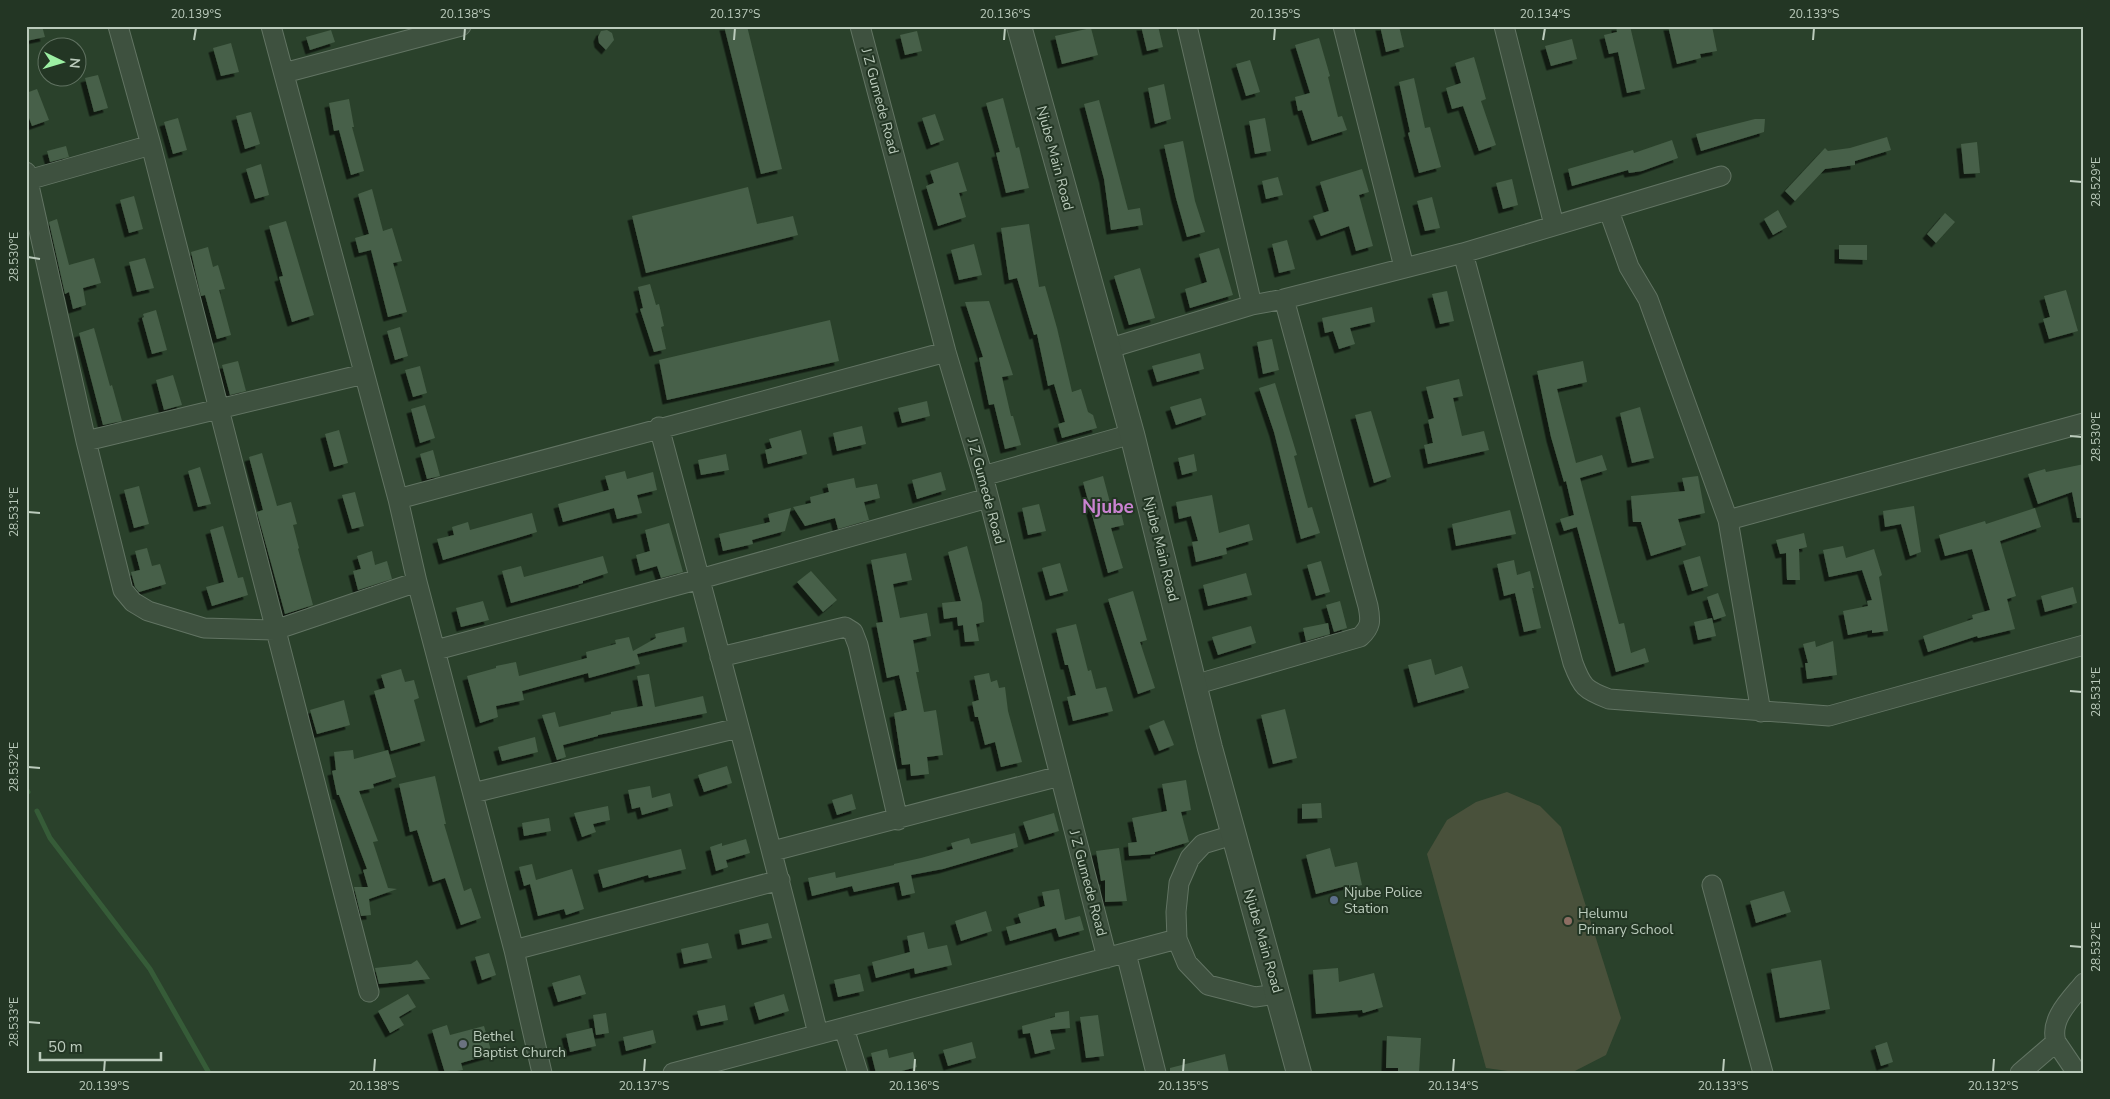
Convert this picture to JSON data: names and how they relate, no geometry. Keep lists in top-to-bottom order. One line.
{"streets":{"street":["J Z Gumede Road","Njube Main Road"]},"districts":["Njube"],"places":["Njube Police Station","Helumu Primary School","Bethel Baptist Church"],"scale_bar":"50 m","north":"right","coordinates":["20.139°S","20.138°S","20.137°S","20.136°S","20.135°S","20.134°S","20.133°S","28.529°E","28.530°E","28.531°E","28.532°E","28.533°E","20.132°S"]}
